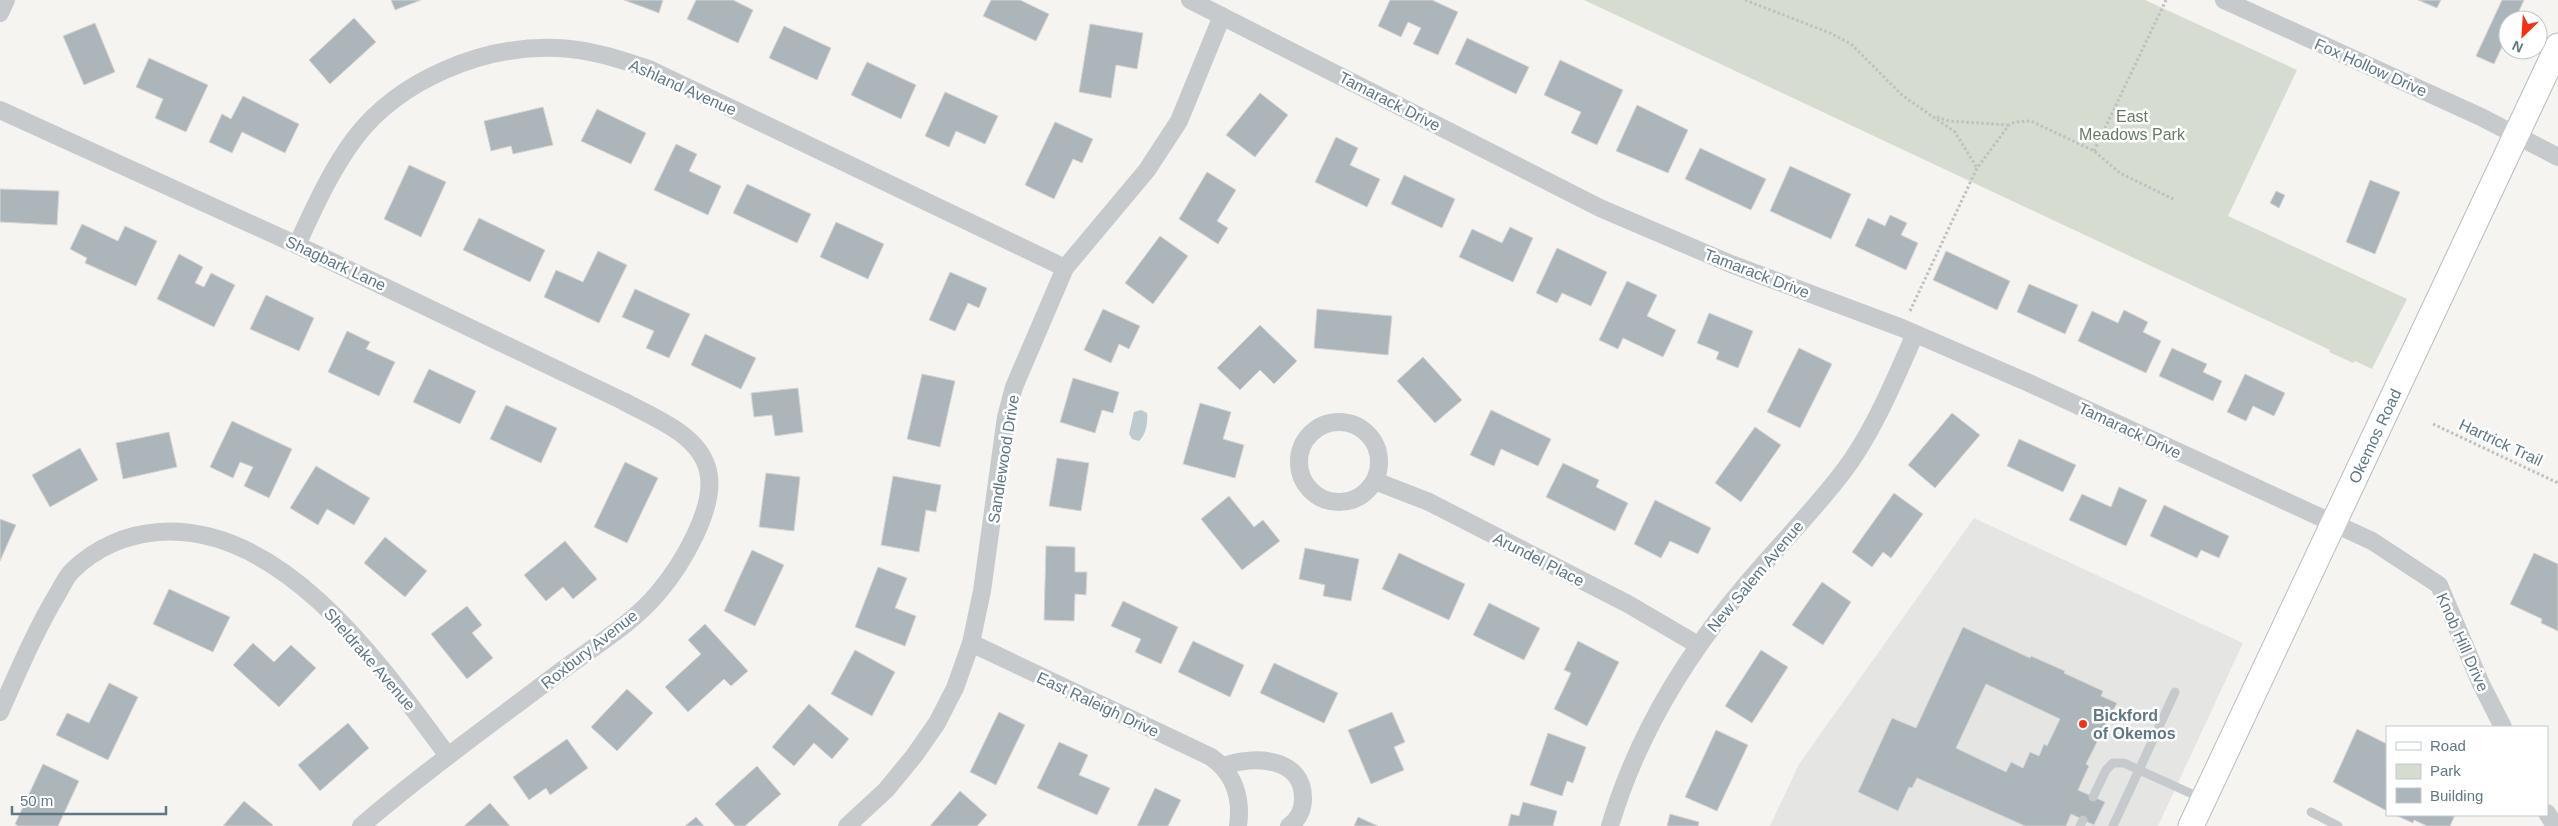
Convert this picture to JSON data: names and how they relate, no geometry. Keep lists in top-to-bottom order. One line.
{"streets":{"main road":["Okemos Road"],"street":["Fox Hollow Drive","Ashland Avenue","Tamarack Drive","Shagbark Lane","Sandlewood Drive","Arundel Place","New Salem Avenue","Knob Hill Drive","Roxbury Avenue","Sheldrake Avenue","East Raleigh Drive"],"path":["Hartrick Trail"]},"crossings":[["Fox Hollow Drive","Okemos Road"],["Ashland Avenue","Shagbark Lane"],["Ashland Avenue","Sandlewood Drive"],["Tamarack Drive","Okemos Road"],["Tamarack Drive","Sandlewood Drive"],["Tamarack Drive","New Salem Avenue"],["Tamarack Drive","Knob Hill Drive"],["Shagbark Lane","Roxbury Avenue"],["Okemos Road","Knob Hill Drive"],["Sandlewood Drive","East Raleigh Drive"],["Arundel Place","New Salem Avenue"],["Roxbury Avenue","Sheldrake Avenue"]],"parks":["East Meadows Park"],"places":["Bickford of Okemos"],"legend":["Road","Park","Building"],"scale_bar":"50 m","north":"bottom left"}
